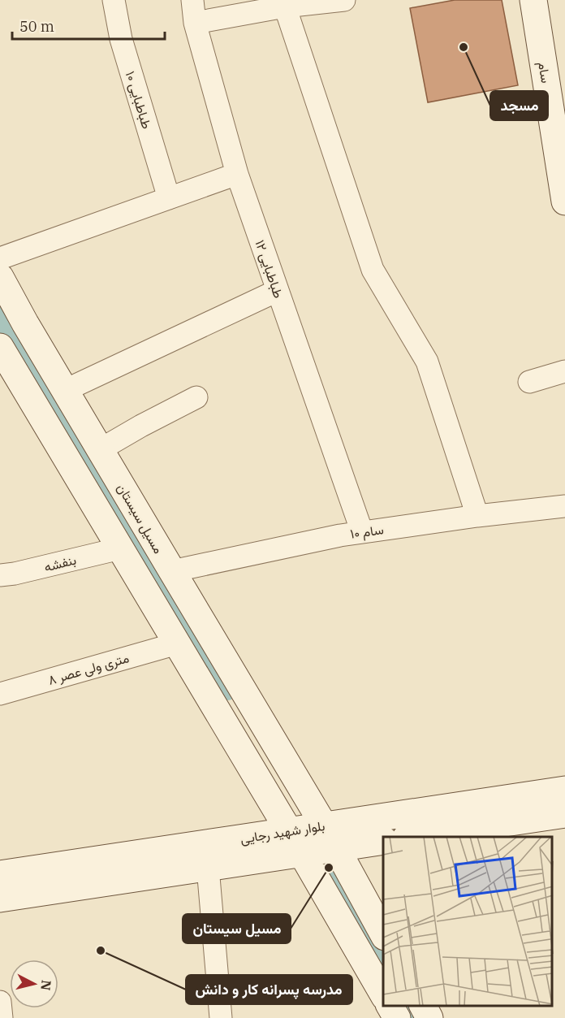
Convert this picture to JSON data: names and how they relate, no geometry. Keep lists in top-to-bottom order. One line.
{"streets":{"street":["سام","طباطبایی ۱۰","طباطبایی ۱۲","مسیل سیستان","سام ۱۰","بنفشه","۸ متری ولی عصر","بلوار شهید رجایی"]},"crossings":[["طباطبایی ۱۲","سام ۱۰"],["مسیل سیستان","سام ۱۰"],["مسیل سیستان","بلوار شهید رجایی"]],"places":["مسجد","مسیل سیستان","مدرسه پسرانه کار و دانش"],"scale_bar":"50 m","north":"right"}
